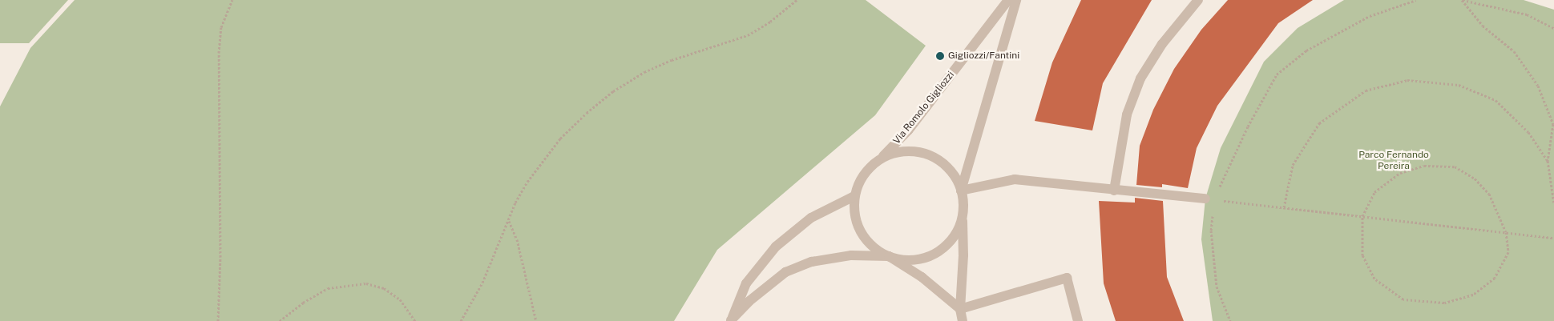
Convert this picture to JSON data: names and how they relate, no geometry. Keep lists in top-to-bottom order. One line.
{"streets":{"street":["Via Romolo Gigliozzi"]},"parks":["Parco Fernando Pereira"],"places":["Gigliozzi/Fantini"]}
